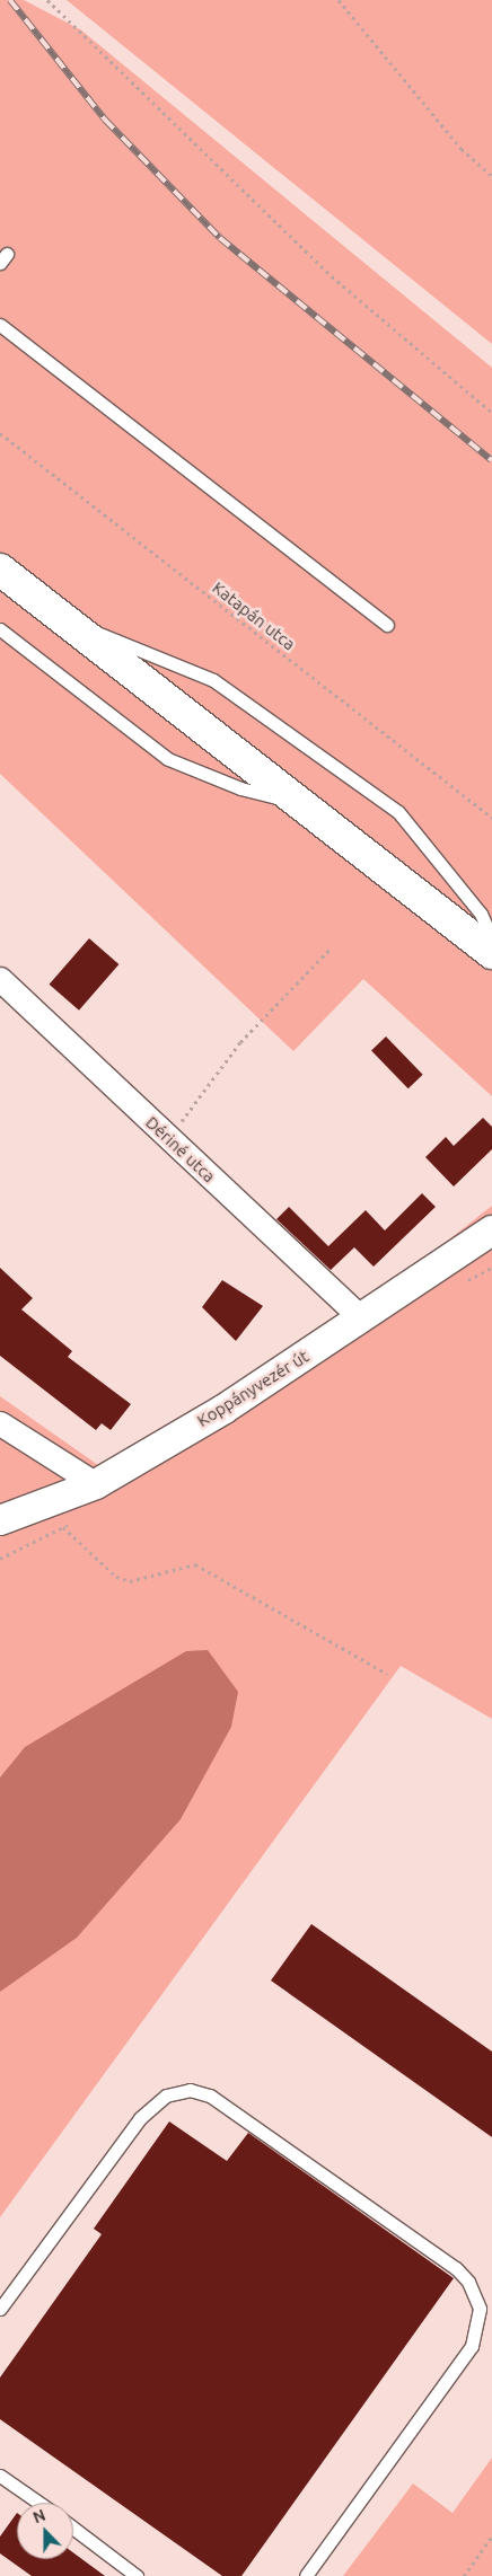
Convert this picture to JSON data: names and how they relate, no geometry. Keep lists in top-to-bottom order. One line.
{"streets":{"street":["Dériné utca","Koppányvezér út"],"path":["Katapán utca"]},"crossings":[["Dériné utca","Koppányvezér út"]],"north":"top"}
